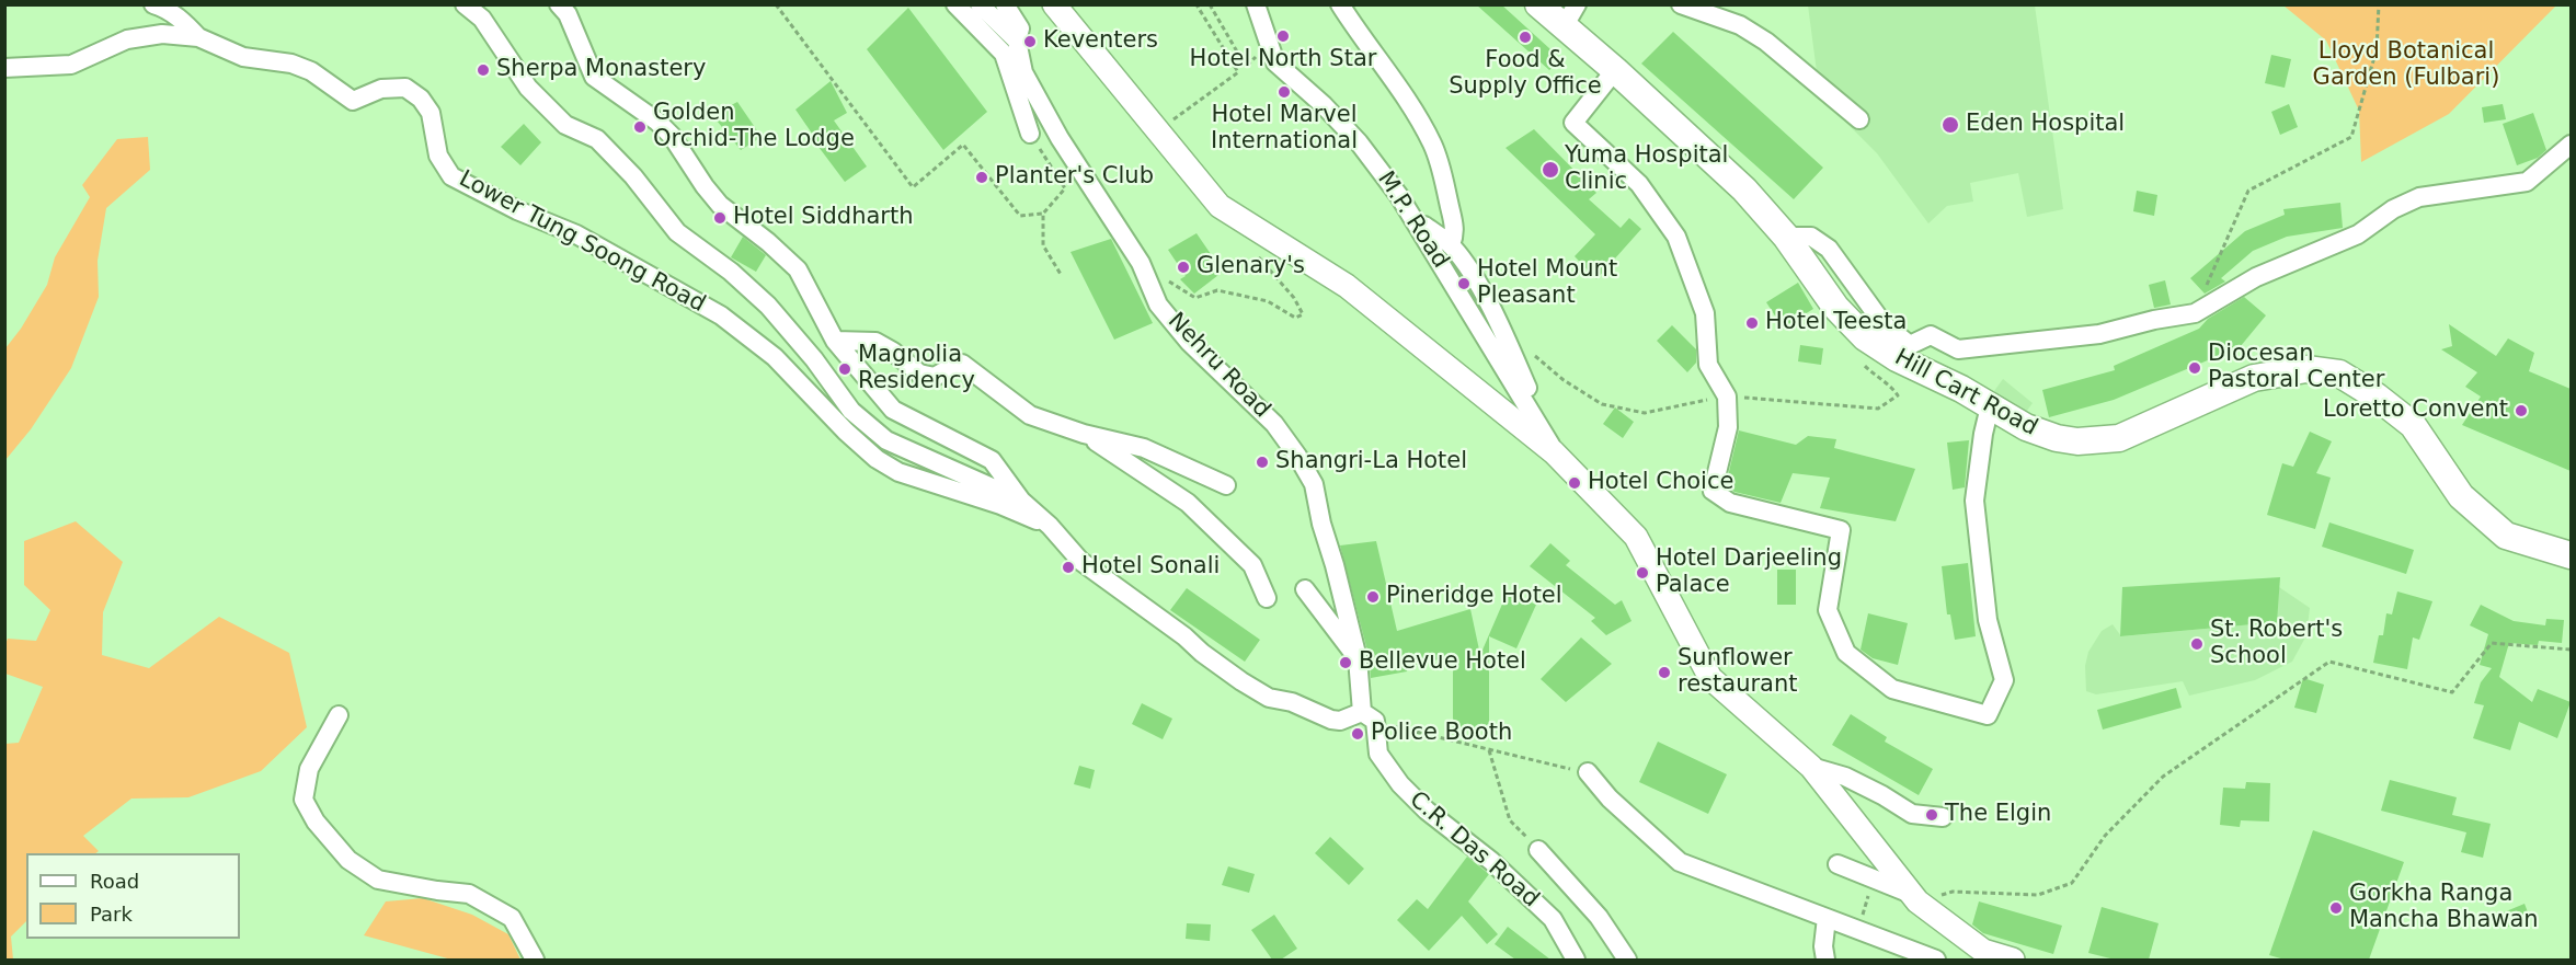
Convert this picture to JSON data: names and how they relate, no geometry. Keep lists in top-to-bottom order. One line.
{"streets":{"highway":["Hill Cart Road"],"street":["M.P. Road","Lower Tung Soong Road","Nehru Road","C.R. Das Road"]},"crossings":[["Nehru Road","C.R. Das Road"]],"parks":["Lloyd Botanical Garden (Fulbari)"],"places":["Hotel North Star","Food & Supply Office","Keventers","Sherpa Monastery","Hotel Marvel International","Eden Hospital","Golden Orchid-The Lodge","Yuma Hospital Clinic","Planter's Club","Hotel Siddharth","Glenary's","Hotel Mount Pleasant","Hotel Teesta","Diocesan Pastoral Center","Magnolia Residency","Loretto Convent","Shangri-La Hotel","Hotel Choice","Hotel Sonali","Hotel Darjeeling Palace","Pineridge Hotel","St. Robert's School","Bellevue Hotel","Sunflower restaurant","Police Booth","The Elgin","Gorkha Ranga Mancha Bhawan"],"legend":["Road","Park"]}
